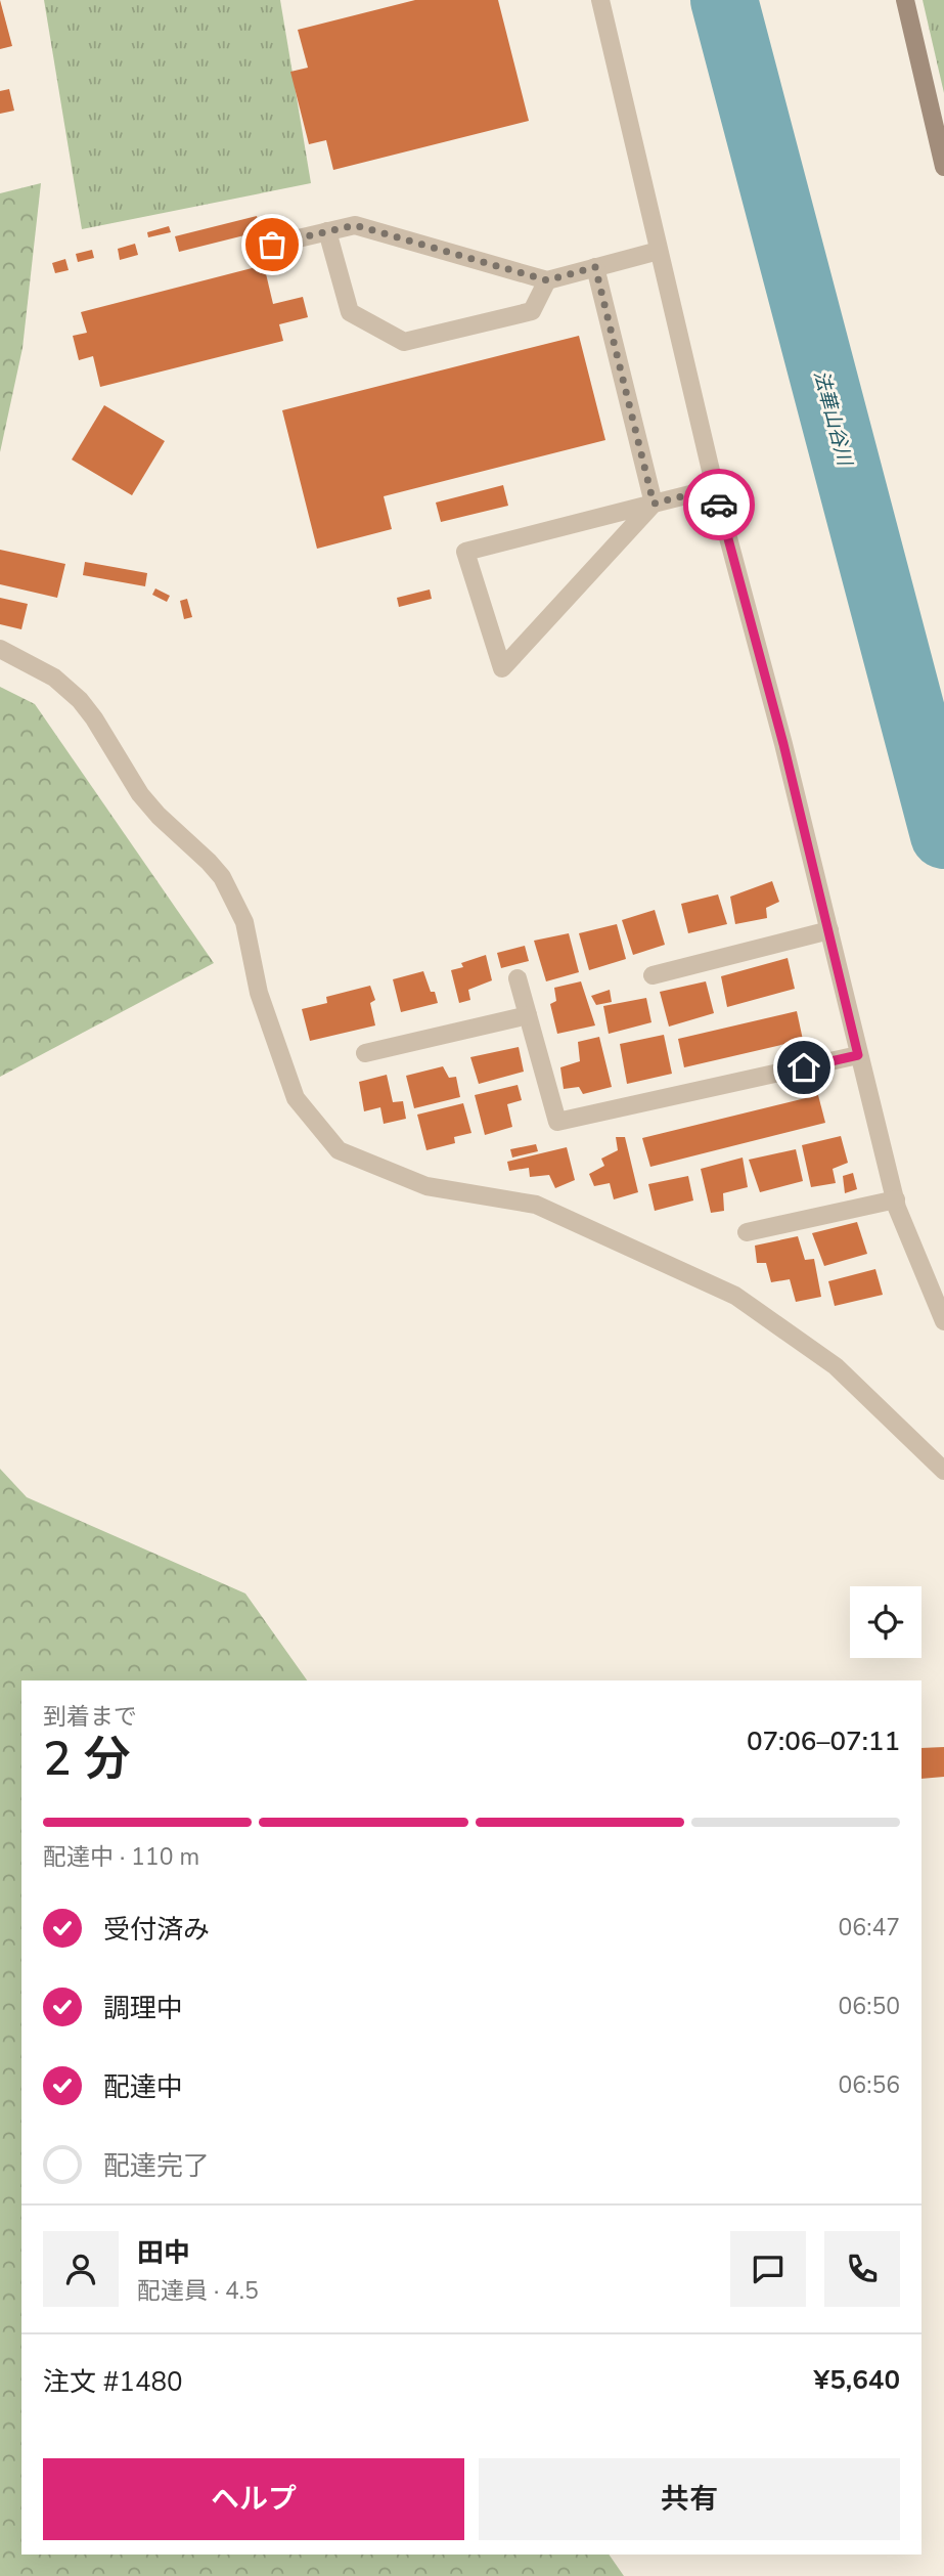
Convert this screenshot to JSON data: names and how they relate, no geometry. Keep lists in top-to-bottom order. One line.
{"water":["法華山谷川"],"page":{"heading":["2 分","到着まで","07:06–07:11"],"panel":["田中","配達員 · 4.5","注文 #1480","¥5,640"],"bar":"配達中 · 110 m","list":[["受付済み","06:47"],["調理中","06:50"],["配達中","06:56"],"配達完了"],"buttons":["ヘルプ","共有"]}}
